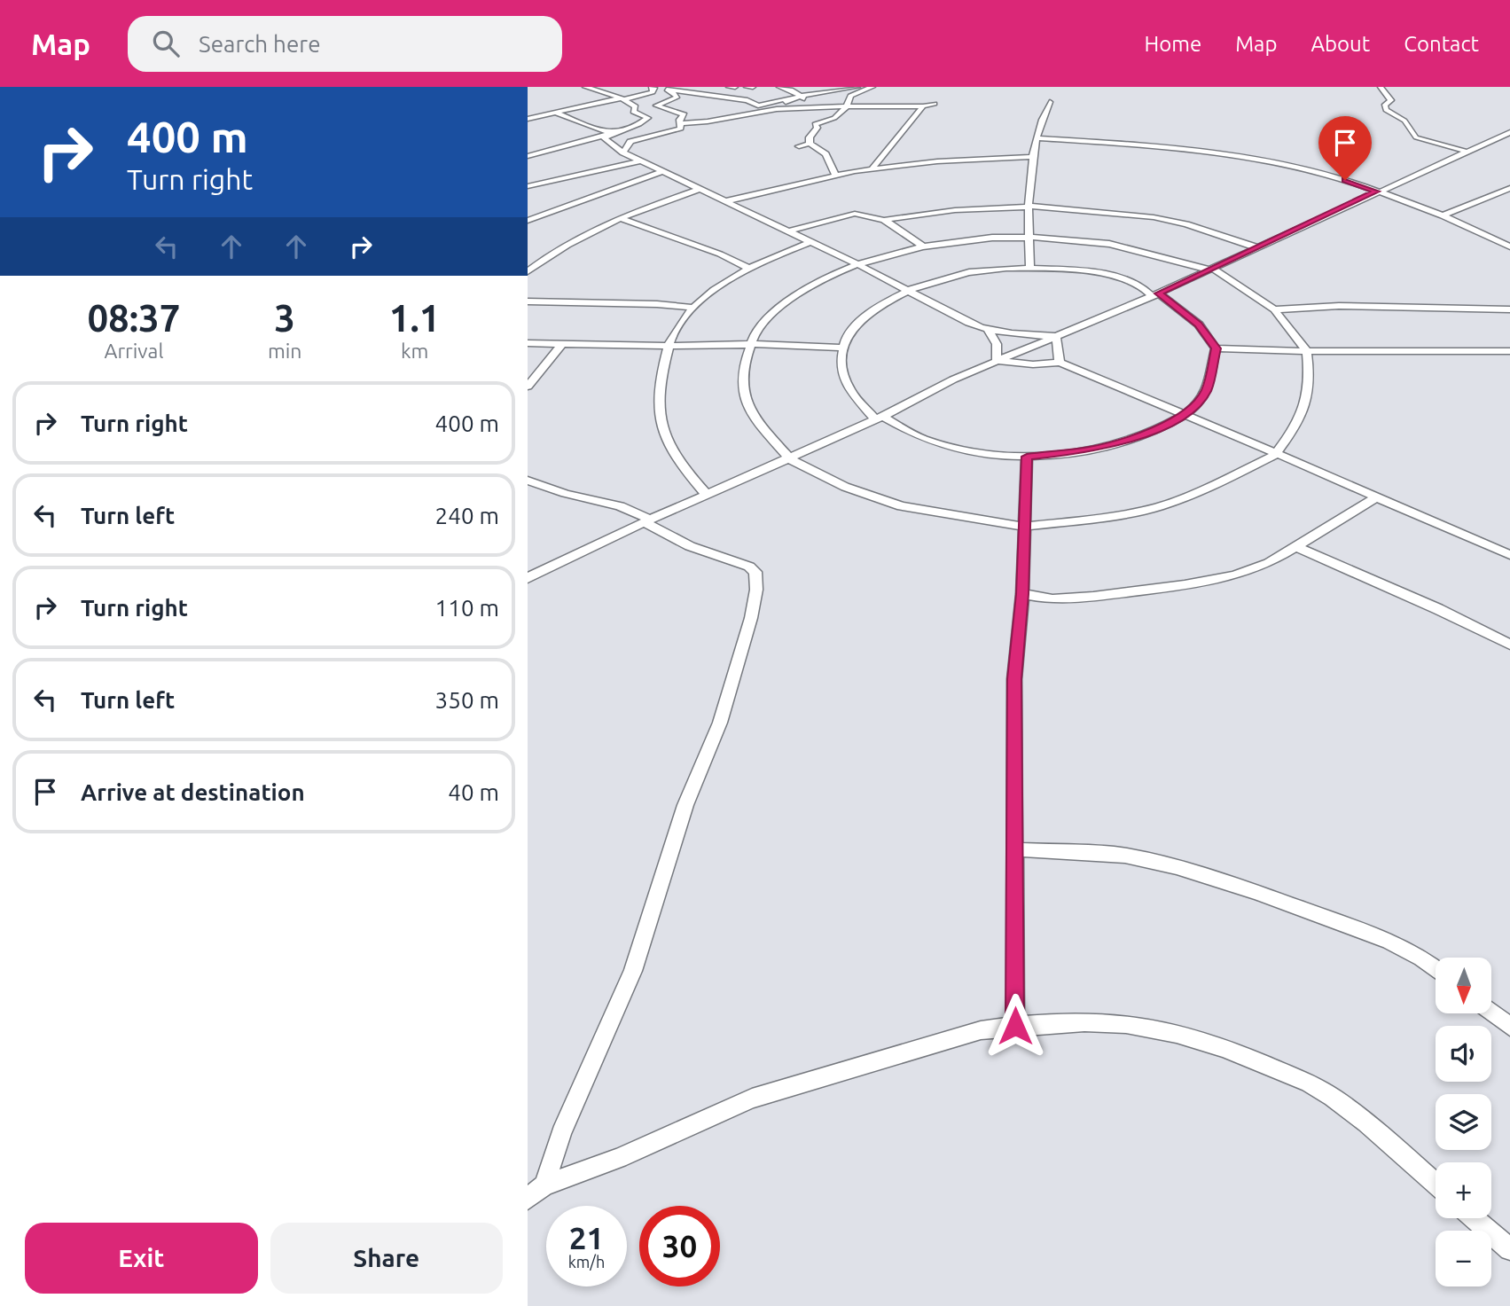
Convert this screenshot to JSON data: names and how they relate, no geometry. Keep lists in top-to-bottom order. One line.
{"north":"bottom","page":{"header":"Map","search":"Search here","nav":["Home","Map","About","Contact"],"turn":["400 m","Turn right"],"eta":["08:37","Arrival","3","min","1.1","km"],"list":[{"name":"Turn right","value":"400 m"},{"name":"Turn left","value":"240 m"},{"name":"Turn right","value":"110 m"},{"name":"Turn left","value":"350 m"},{"name":"Arrive at destination","value":"40 m"}],"map_buttons":["+","−"],"speed":"21 km/h","limit":"30","buttons":["Exit","Share"]}}
